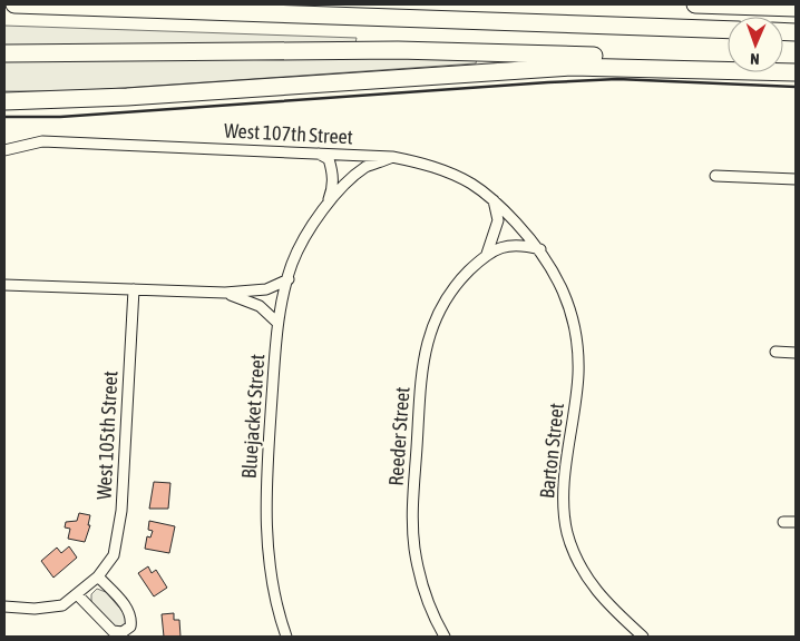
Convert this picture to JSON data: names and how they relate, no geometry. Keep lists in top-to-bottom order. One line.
{"streets":{"street":["West 107th Street","Bluejacket Street","West 105th Street","Reeder Street","Barton Street"]},"crossings":[["West 107th Street","Bluejacket Street"],["West 107th Street","Reeder Street"],["West 107th Street","Barton Street"],["Reeder Street","Barton Street"]],"north":"bottom"}
